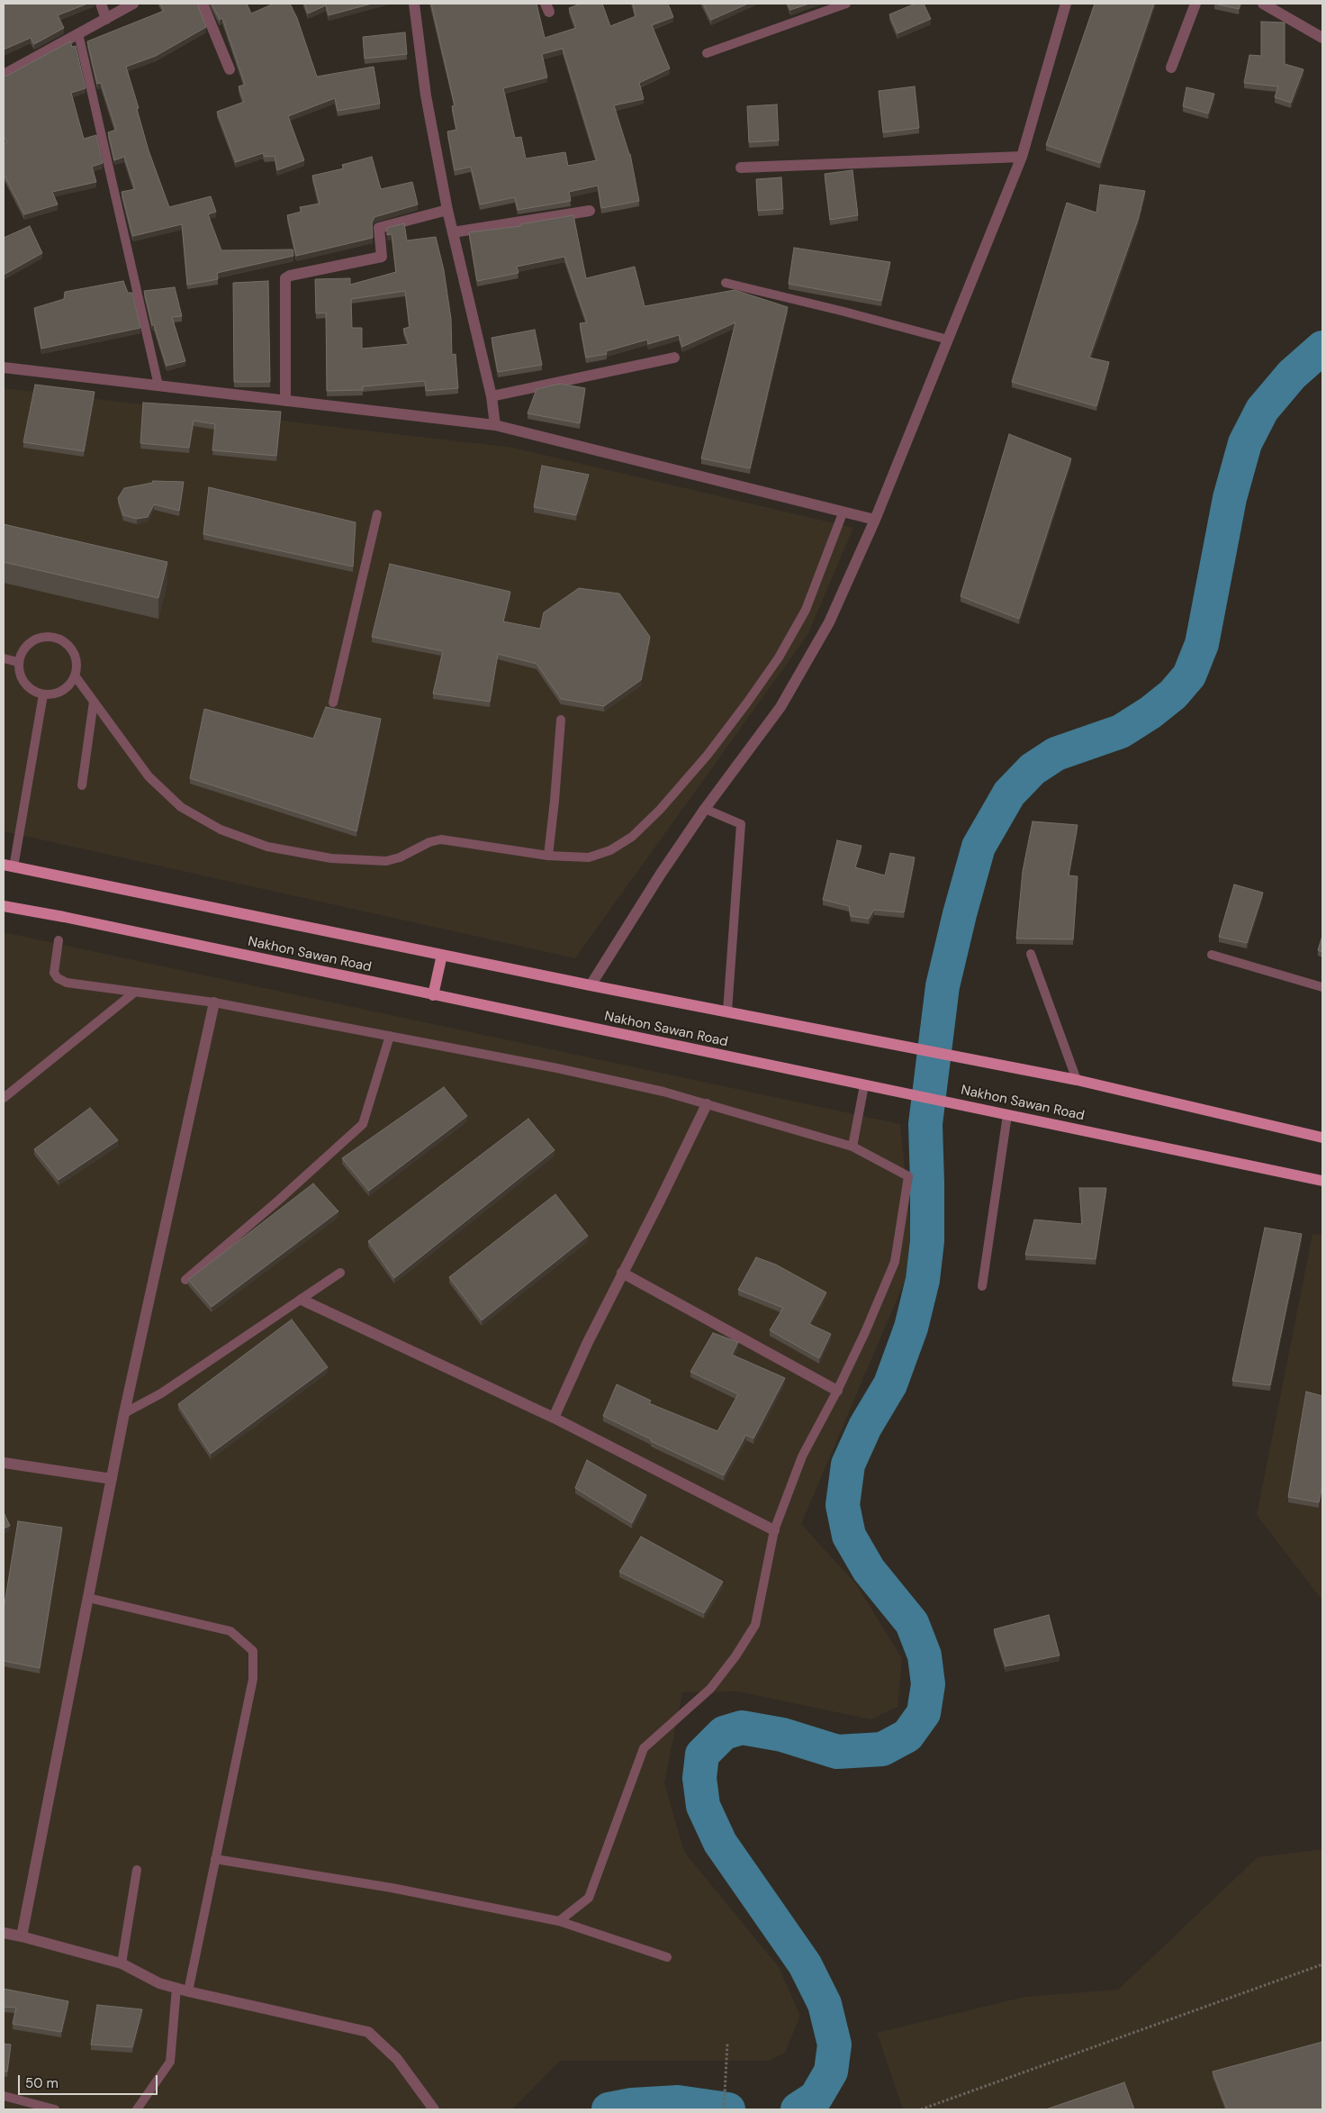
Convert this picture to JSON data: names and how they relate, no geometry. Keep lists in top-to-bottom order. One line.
{"streets":{"main road":["Nakhon Sawan Road"]},"scale_bar":"50 m"}
